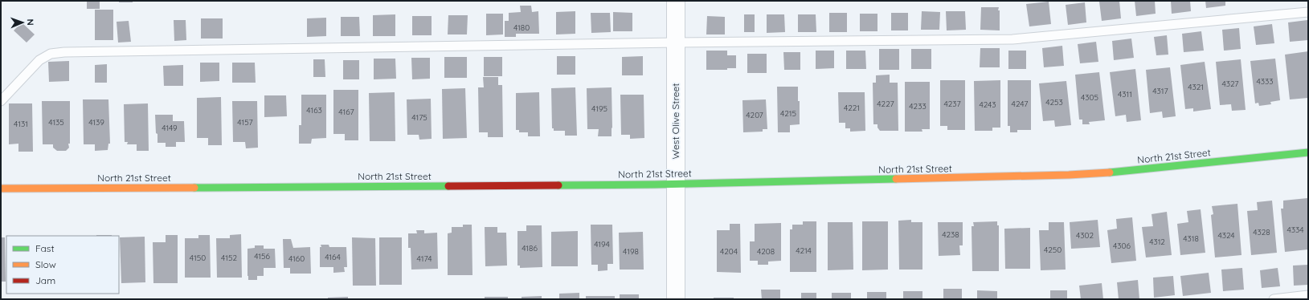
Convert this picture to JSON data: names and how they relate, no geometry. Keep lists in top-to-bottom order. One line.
{"streets":{"street":["West Olive Street","North 21st Street"]},"crossings":[["West Olive Street","North 21st Street"]],"house_numbers":["4180","4333","4327","4321","4317","4311","4305","4253","4227","4237","4247","4243","4233","4221","4195","4163","4167","4215","4207","4175","4135","4139","4157","4131","4149","4334","4328","4238","4302","4324","4318","4312","4194","4306","4186","4250","4214","4198","4204","4208","4156","4164","4150","4152","4160","4174"],"legend":["Fast","Slow","Jam"],"north":"right"}
